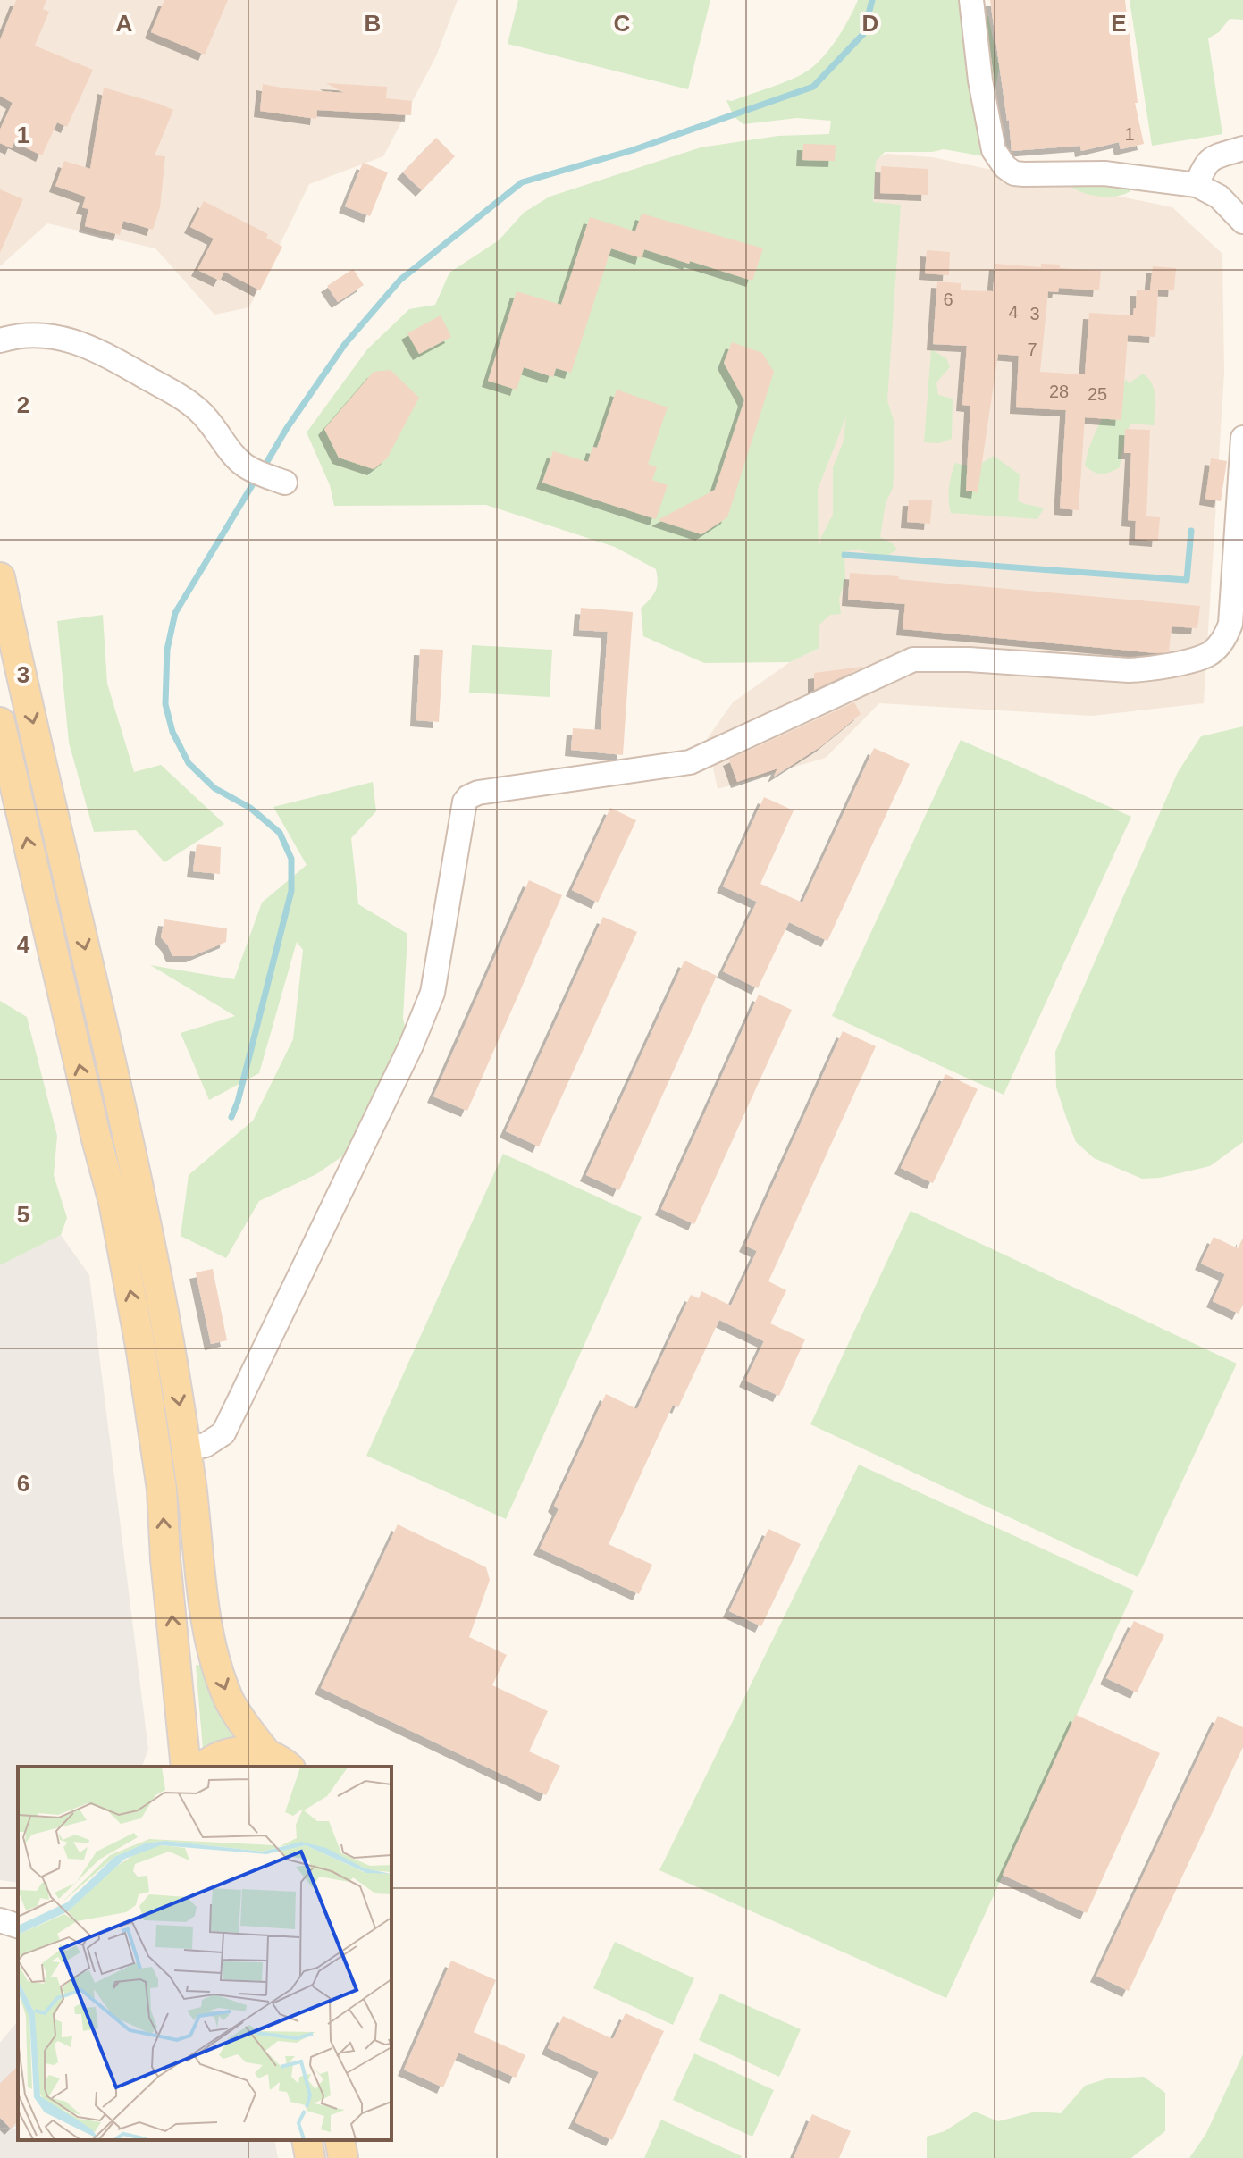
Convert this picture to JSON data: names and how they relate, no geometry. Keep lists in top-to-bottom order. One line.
{"house_numbers":["1","6","4","3","7","28","25"],"grid":{"columns":["A","B","C","D","E"],"rows":["1","2","3","4","5","6"]}}
